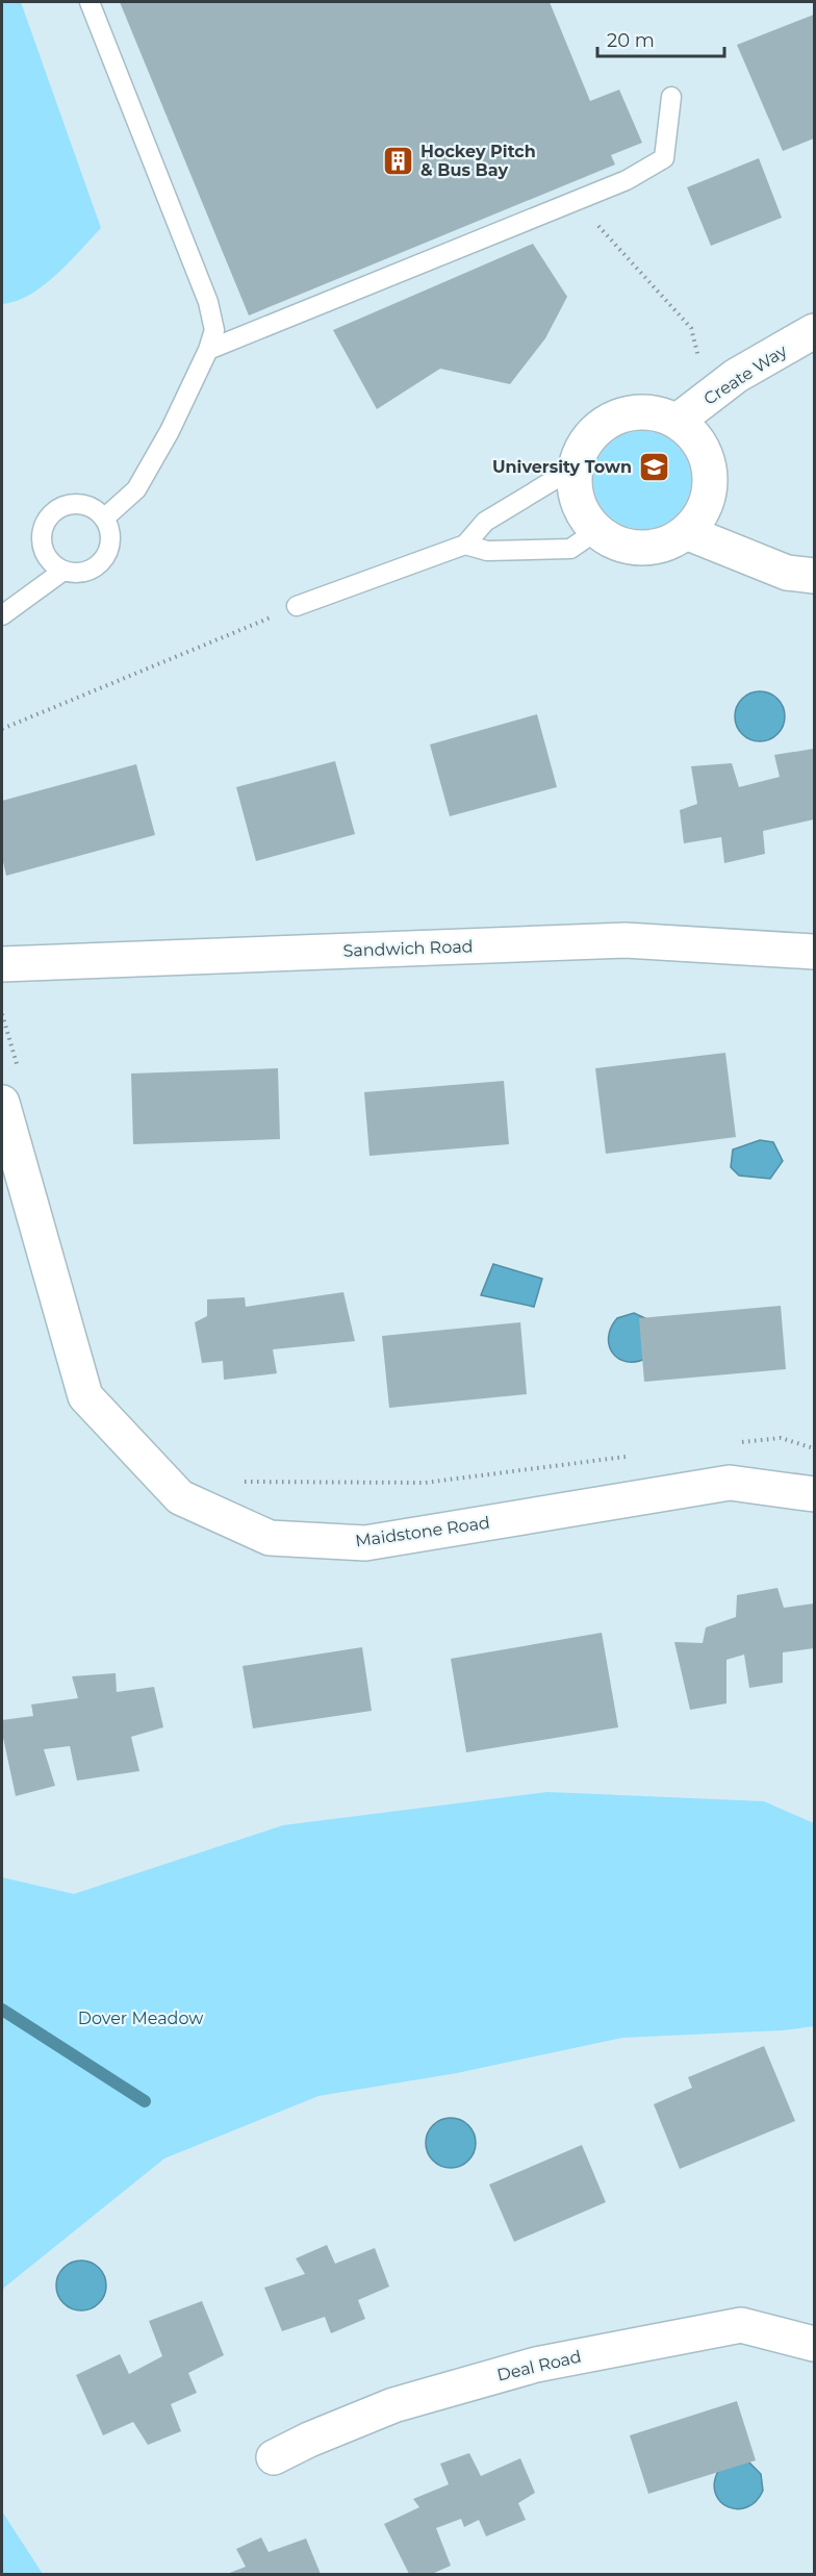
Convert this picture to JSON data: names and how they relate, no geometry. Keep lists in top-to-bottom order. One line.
{"streets":{"street":["Create Way","Sandwich Road","Maidstone Road","Deal Road"]},"parks":["Dover Meadow"],"places":{"building":["Hockey Pitch & Bus Bay"],"school or university":["University Town"]},"scale_bar":"20 m"}
